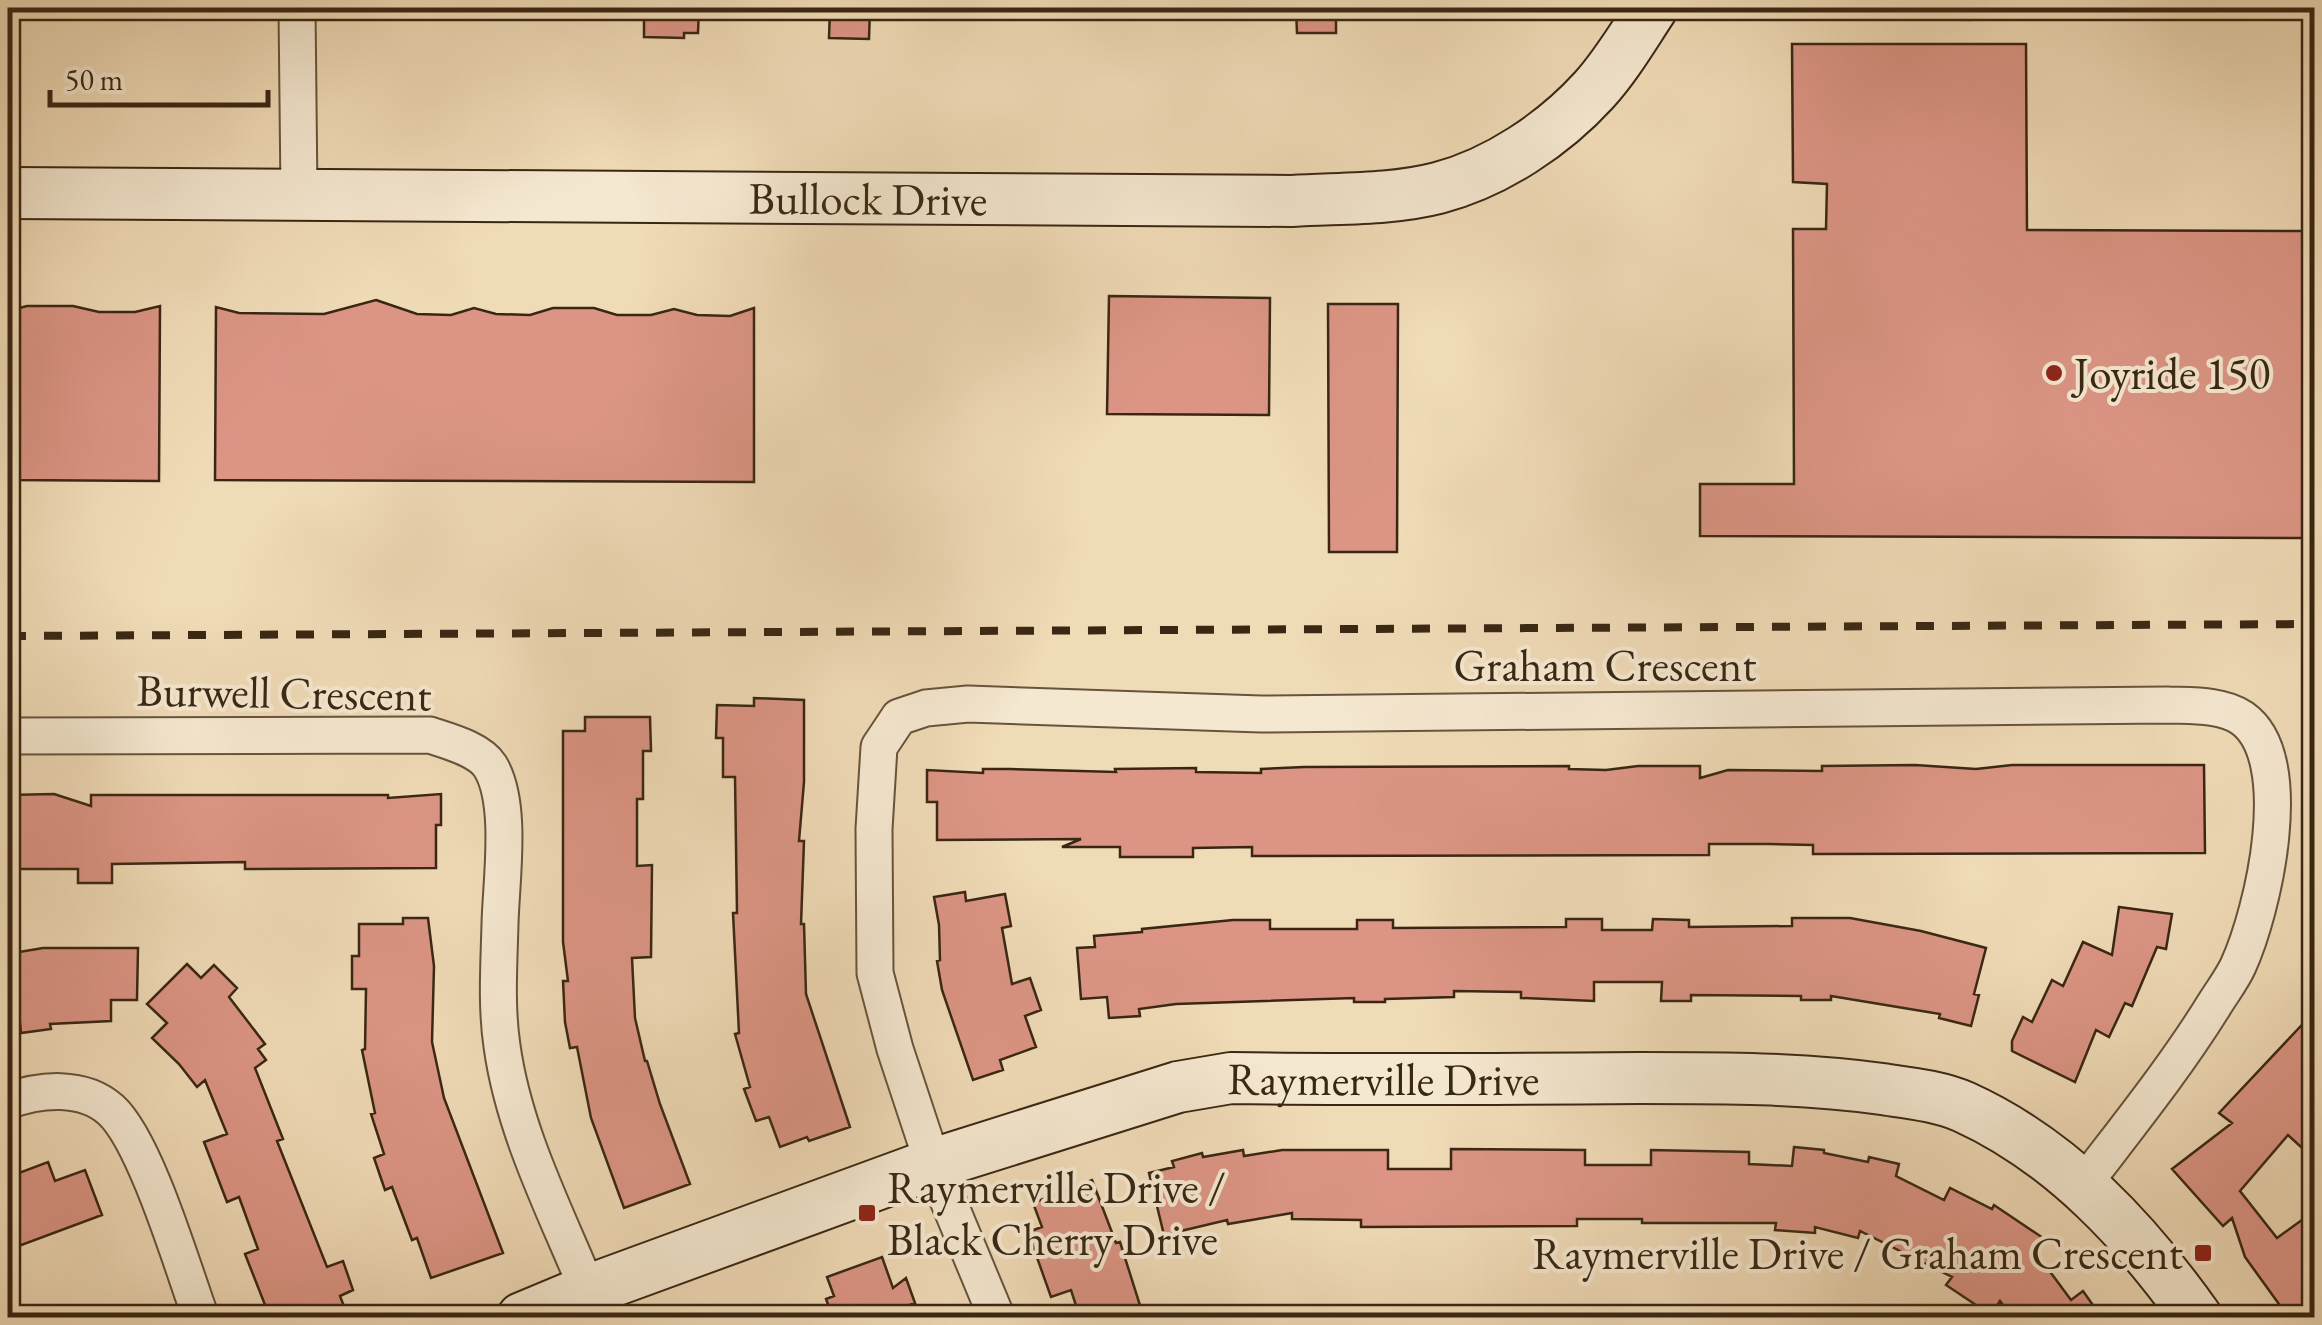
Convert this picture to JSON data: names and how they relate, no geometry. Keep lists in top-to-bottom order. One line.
{"streets":{"street":["Bullock Drive","Graham Crescent","Burwell Crescent","Raymerville Drive"]},"crossings":[["Graham Crescent","Raymerville Drive"],["Burwell Crescent","Raymerville Drive"]],"places":{"other":["Joyride 150"],"transit":["Raymerville Drive / Black Cherry Drive","Raymerville Drive / Graham Crescent"]},"scale_bar":"50 m"}
